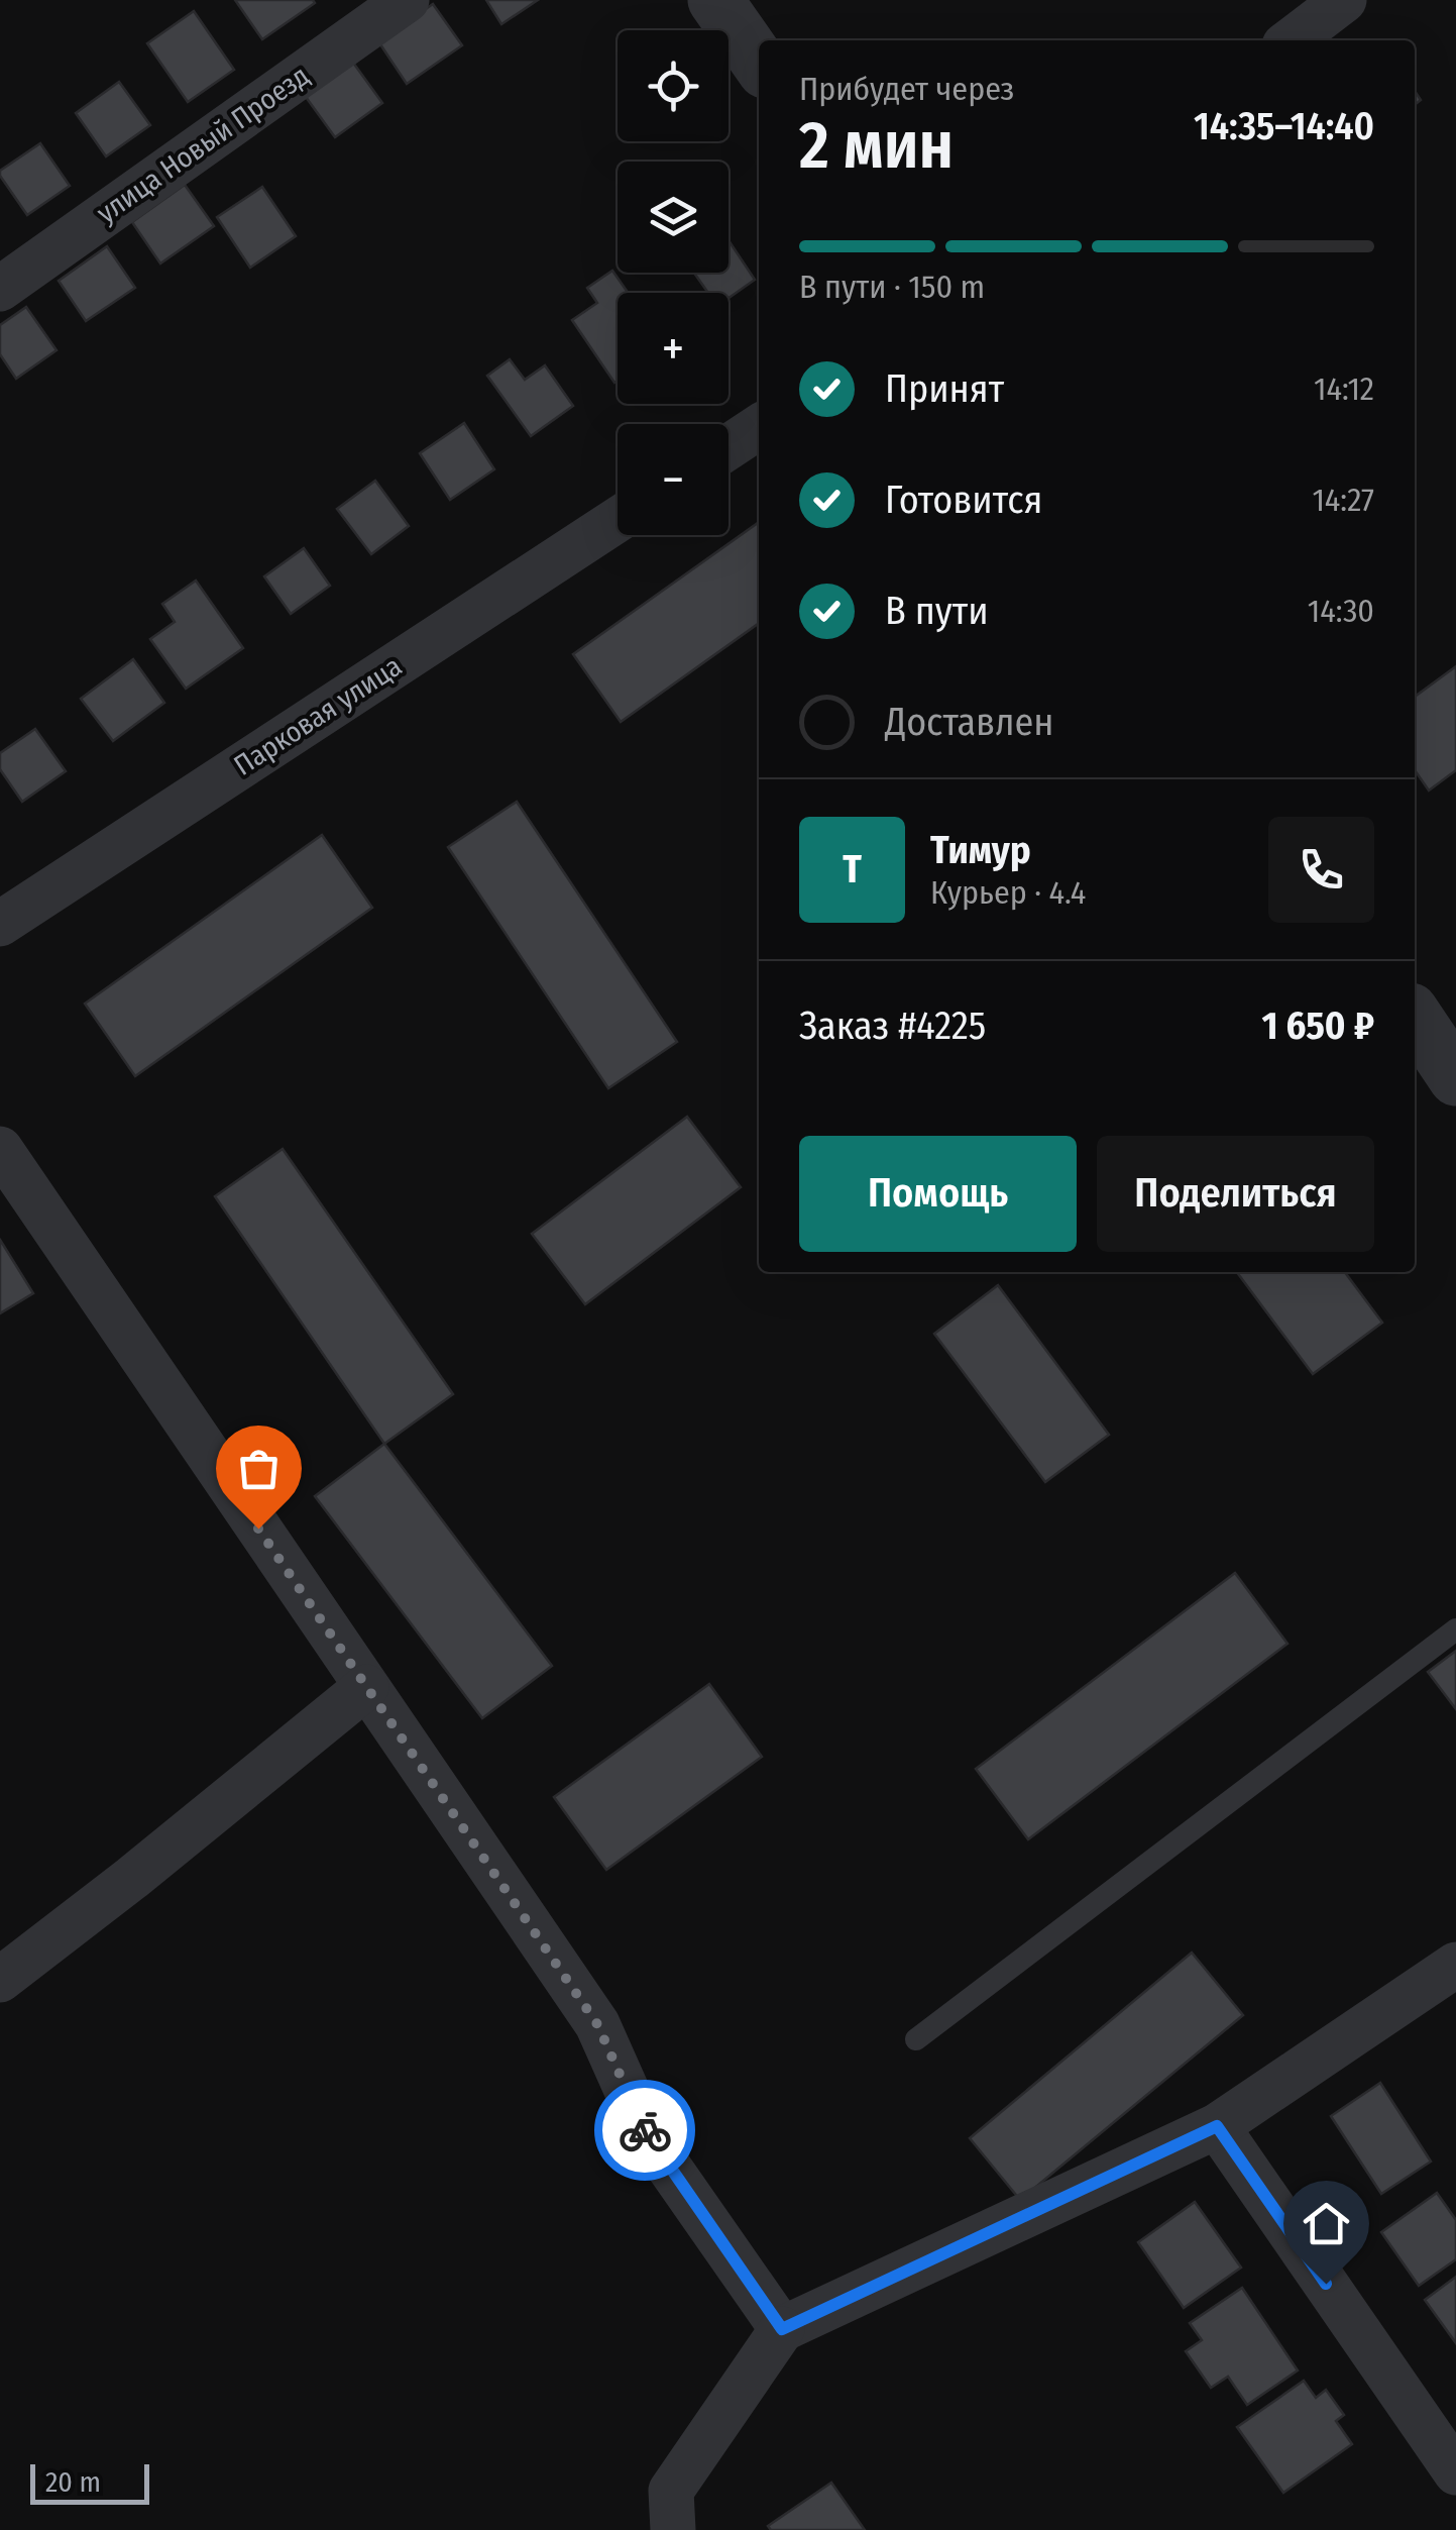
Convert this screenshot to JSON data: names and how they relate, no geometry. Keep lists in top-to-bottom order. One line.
{"streets":{"street":["улица Новый Проезд","Парковая улица"]},"scale_bar":"20 m","page":{"map_buttons":["+","−"],"heading":["2 мин","Прибудет через","14:35–14:40"],"panel":["Тимур","Курьер · 4.4","Заказ #4225","1 650 ₽"],"bar":"В пути · 150 m","list":[["Принят","14:12"],["Готовится","14:27"],["В пути","14:30"],"Доставлен"],"round":"Т","buttons":["Помощь","Поделиться"],"scale":"20 m"}}
